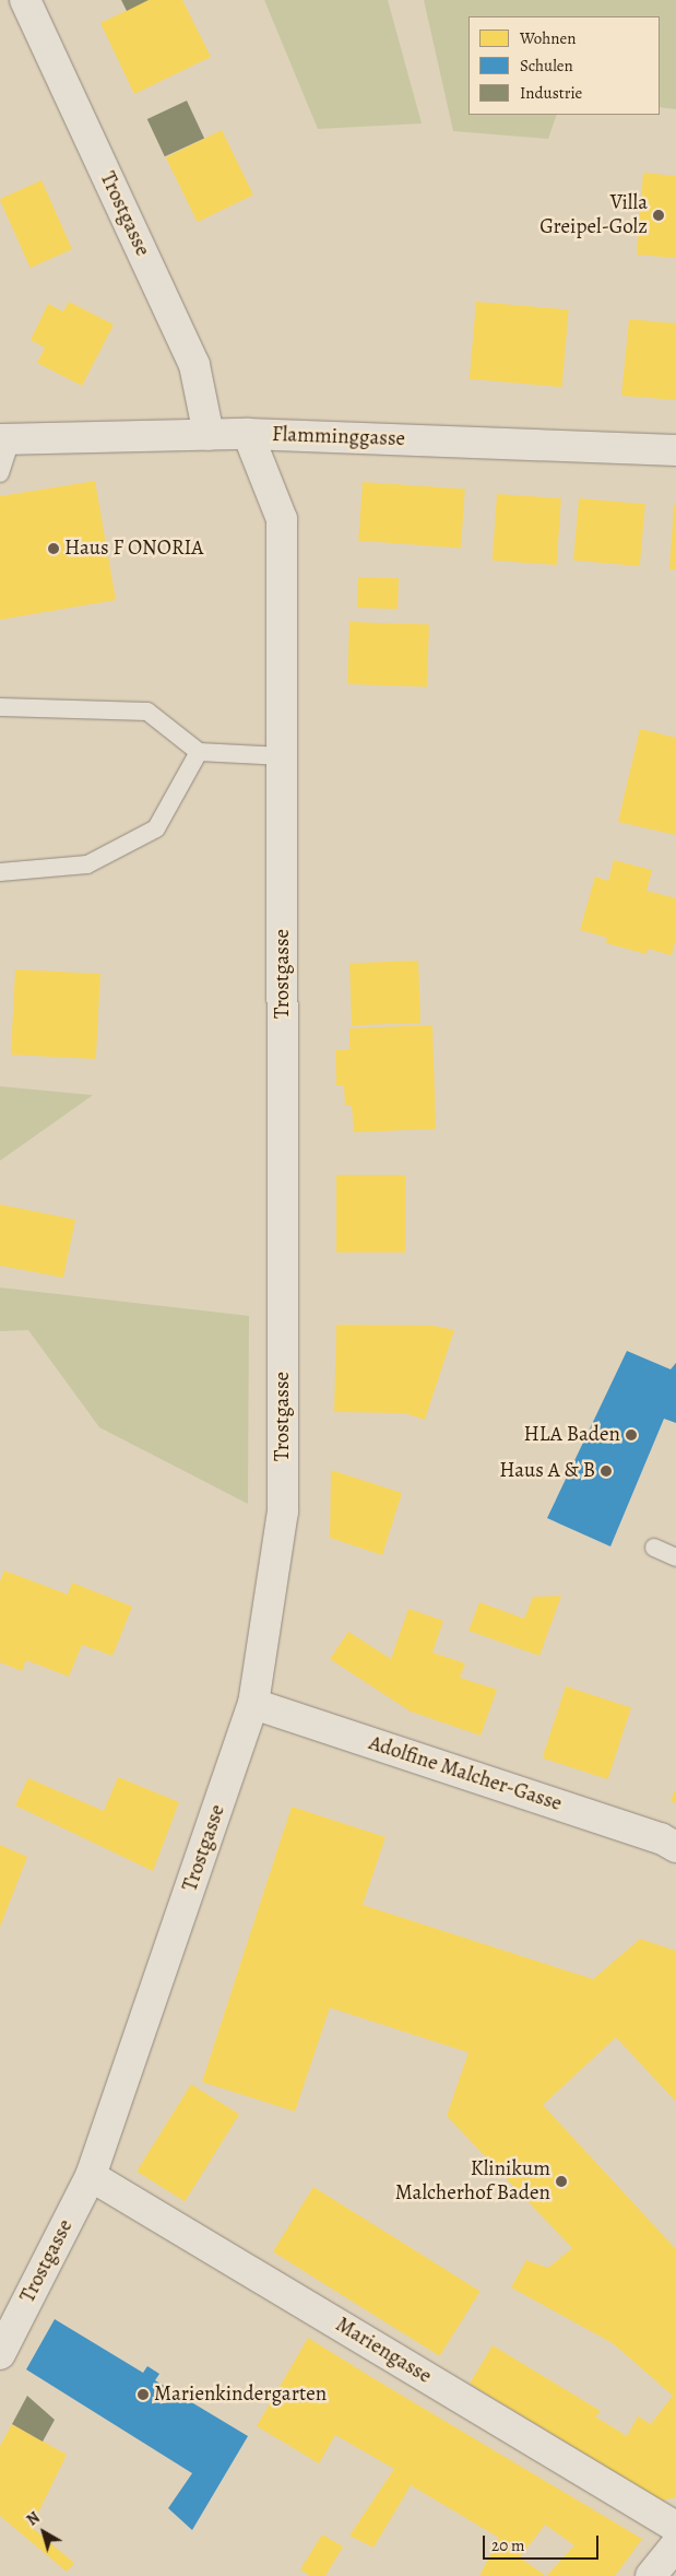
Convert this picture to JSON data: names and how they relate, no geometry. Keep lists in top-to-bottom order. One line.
{"streets":{"street":["Trostgasse","Flamminggasse","Adolfine Malcher-Gasse","Mariengasse"]},"crossings":[["Trostgasse","Flamminggasse"],["Trostgasse","Adolfine Malcher-Gasse"],["Trostgasse","Mariengasse"]],"places":["Villa Greipel-Golz","Haus F ONORIA","HLA Baden","Haus A & B","Klinikum Malcherhof Baden","Marienkindergarten"],"legend":["Wohnen","Schulen","Industrie"],"scale_bar":"20 m","north":"top left"}
